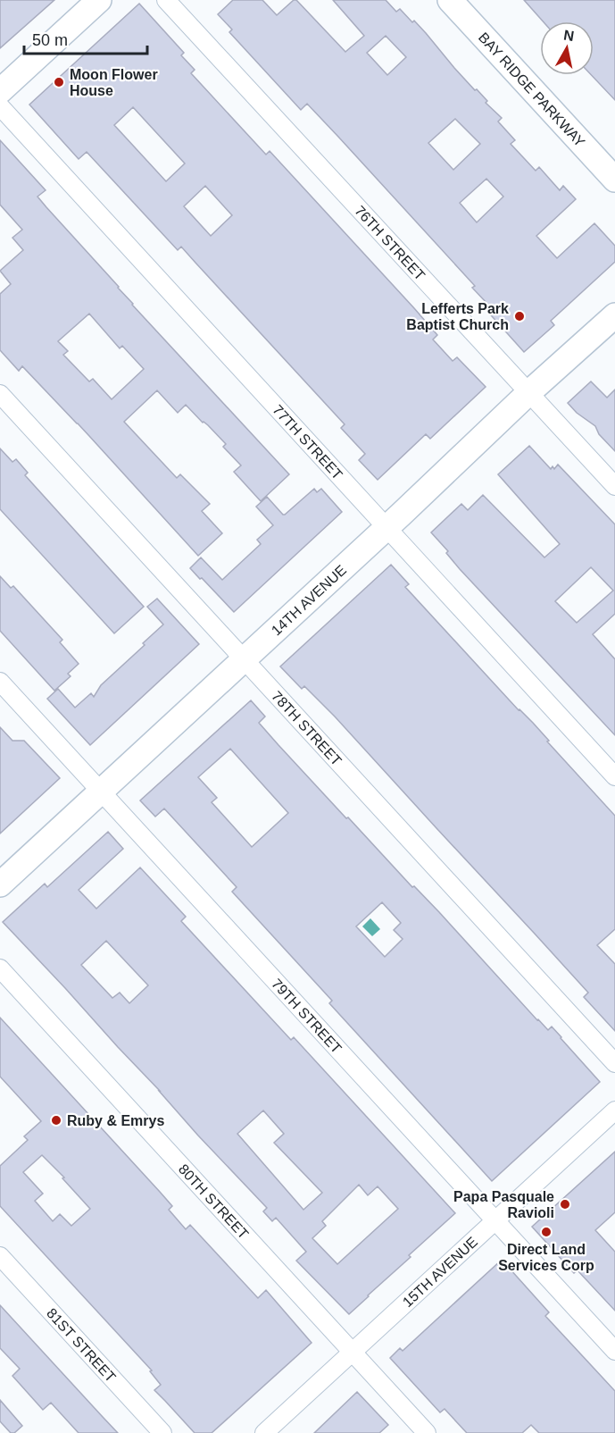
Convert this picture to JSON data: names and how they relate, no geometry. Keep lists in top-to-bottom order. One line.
{"streets":{"main road":["BAY RIDGE PARKWAY","14TH AVENUE"],"street":["76TH STREET","77TH STREET","78TH STREET","79TH STREET","80TH STREET","15TH AVENUE","81ST STREET"]},"crossings":[["76TH STREET","14TH AVENUE"],["77TH STREET","14TH AVENUE"],["14TH AVENUE","78TH STREET"],["14TH AVENUE","79TH STREET"],["79TH STREET","15TH AVENUE"],["80TH STREET","15TH AVENUE"]],"places":["Moon Flower House","Lefferts Park Baptist Church","Ruby & Emrys","Papa Pasquale Ravioli","Direct Land Services Corp"],"scale_bar":"50 m","north":"top"}
